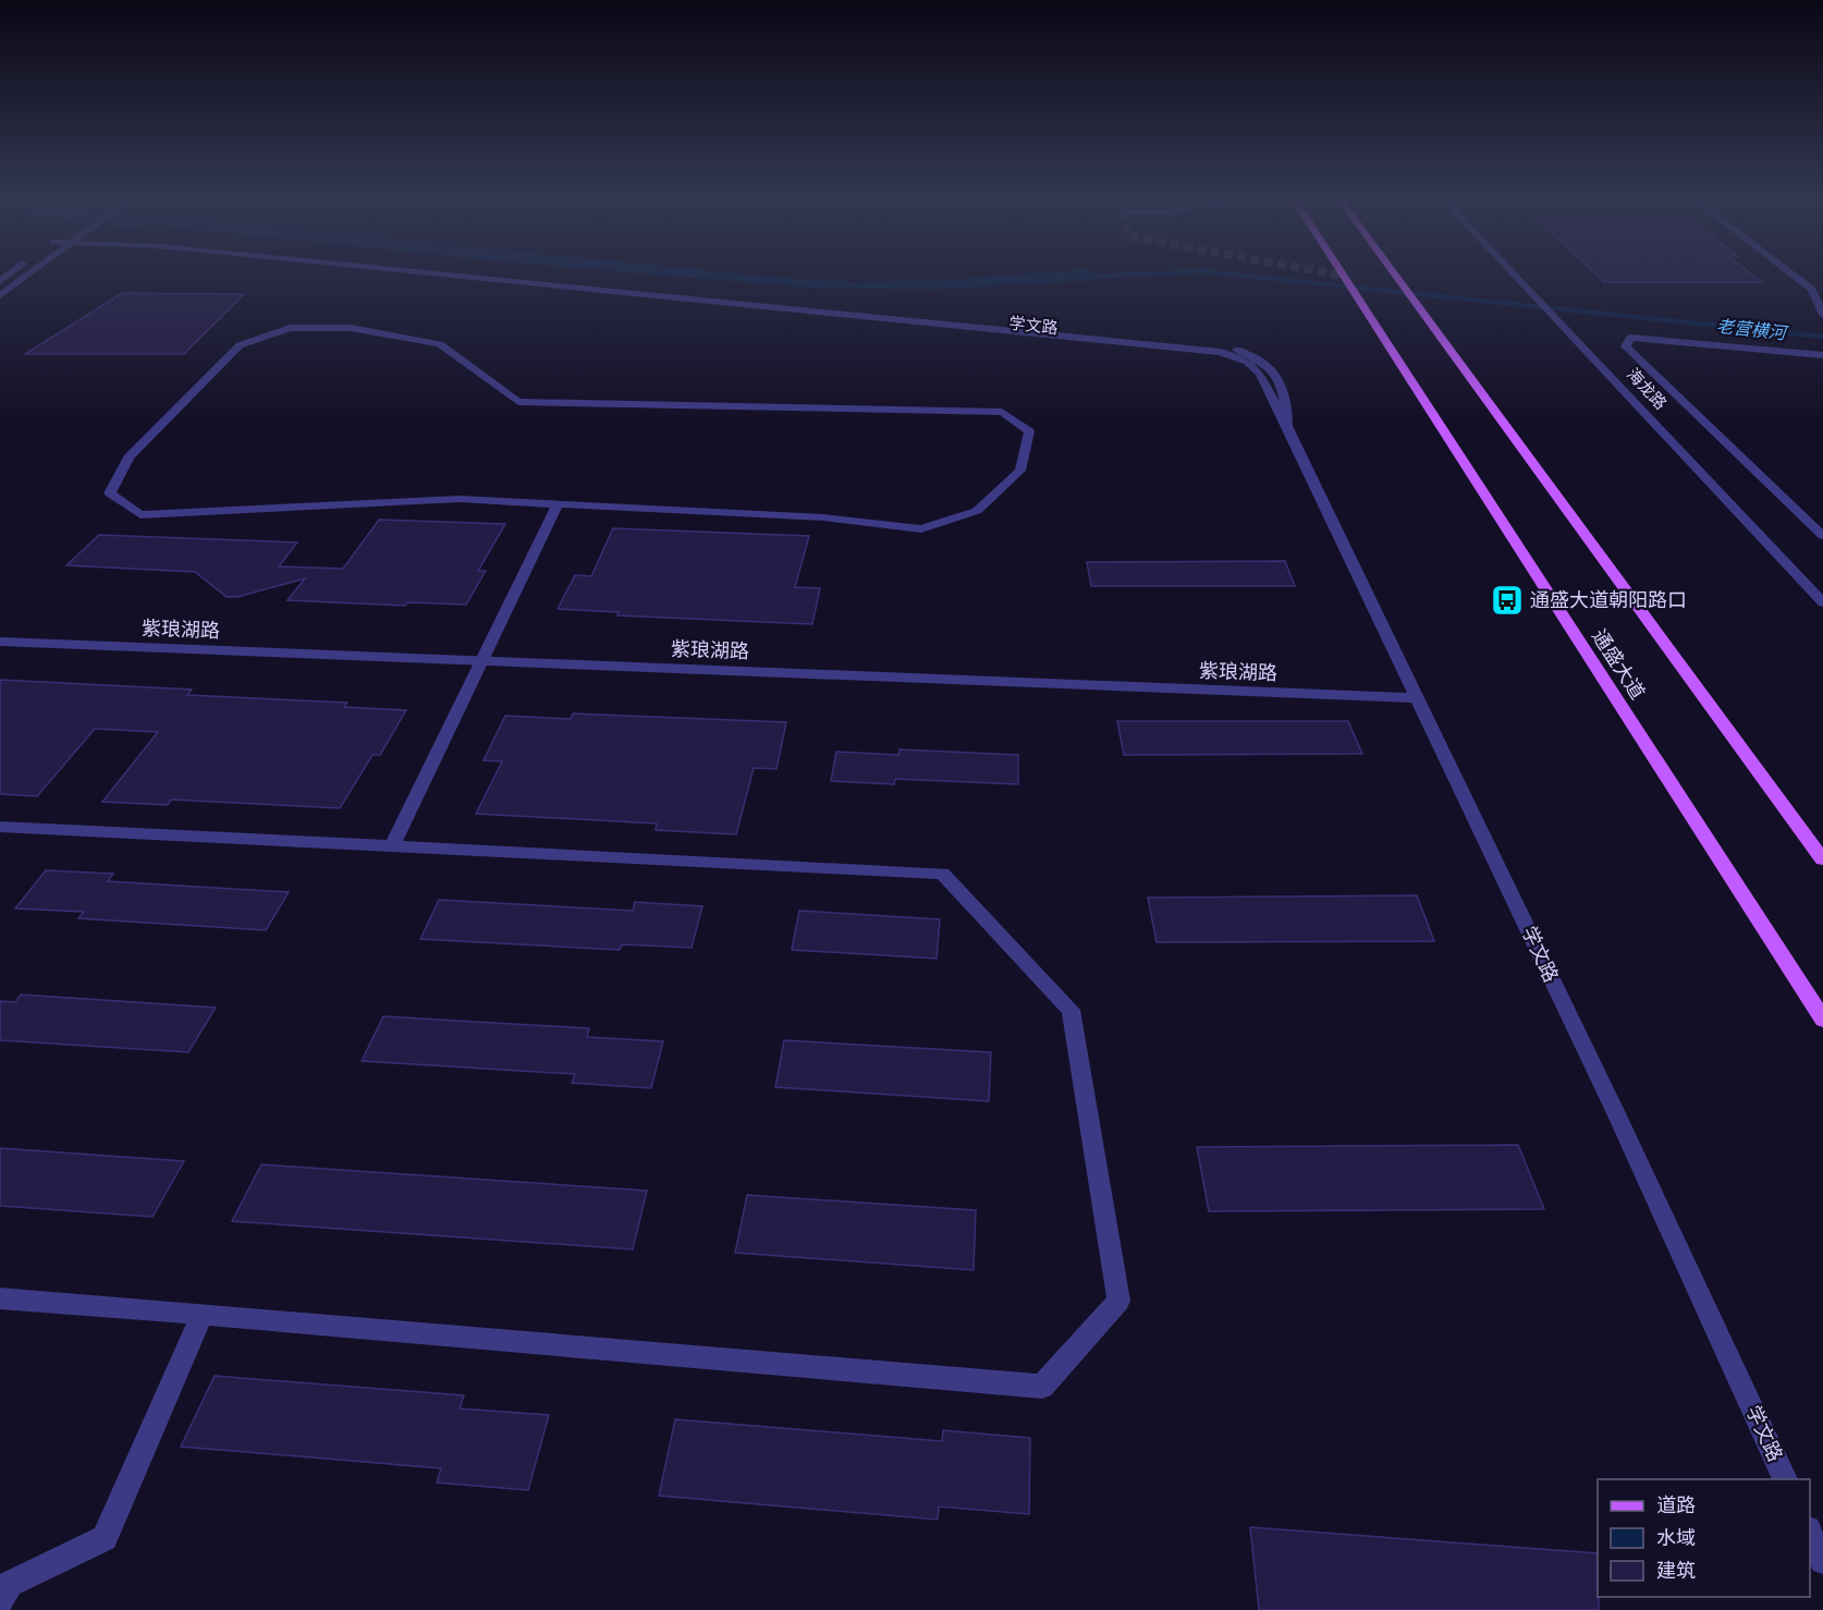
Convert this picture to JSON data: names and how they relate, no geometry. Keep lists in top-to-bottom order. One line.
{"streets":{"main road":["通盛大道"],"street":["学文路","海龙路","紫琅湖路"]},"crossings":[["学文路","紫琅湖路"]],"water":["老营横河"],"places":{"bus stop":["通盛大道朝阳路口"]},"legend":["道路","水域","建筑"]}
